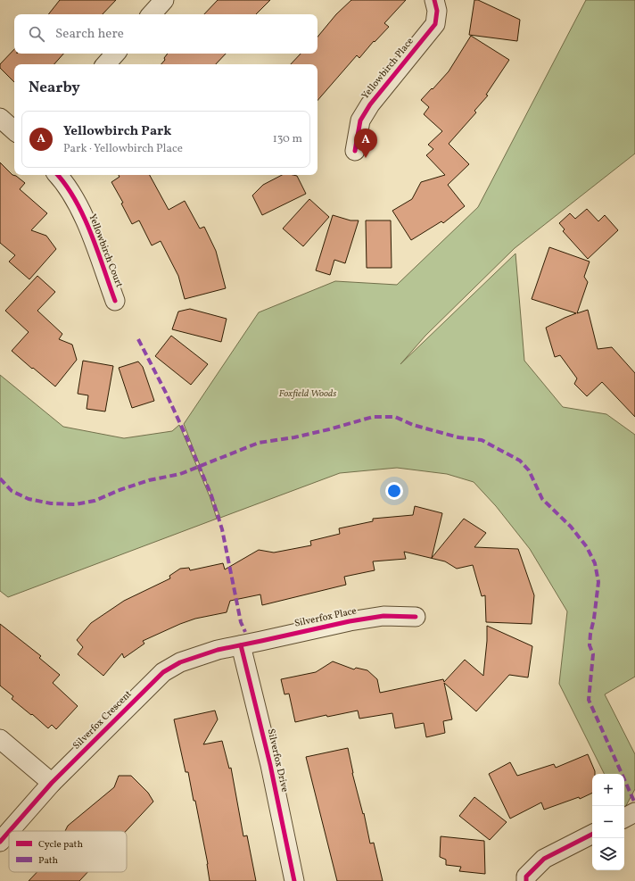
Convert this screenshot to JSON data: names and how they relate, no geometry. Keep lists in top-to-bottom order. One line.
{"streets":{"street":["Yellowbirch Place","Yellowbirch Court","Silverfox Place","Silverfox Crescent","Silverfox Drive"]},"crossings":[["Silverfox Place","Silverfox Crescent"],["Silverfox Place","Silverfox Drive"],["Silverfox Crescent","Silverfox Drive"]],"parks":["Foxfield Woods"],"legend":["Cycle path","Path"],"page":{"search":"Search here","heading":"Nearby","list":[{"mark":"A","name":"Yellowbirch Park","note":"Park · Yellowbirch Place","value":"130 m"}],"pins":"A","map_buttons":["+","−"]}}
